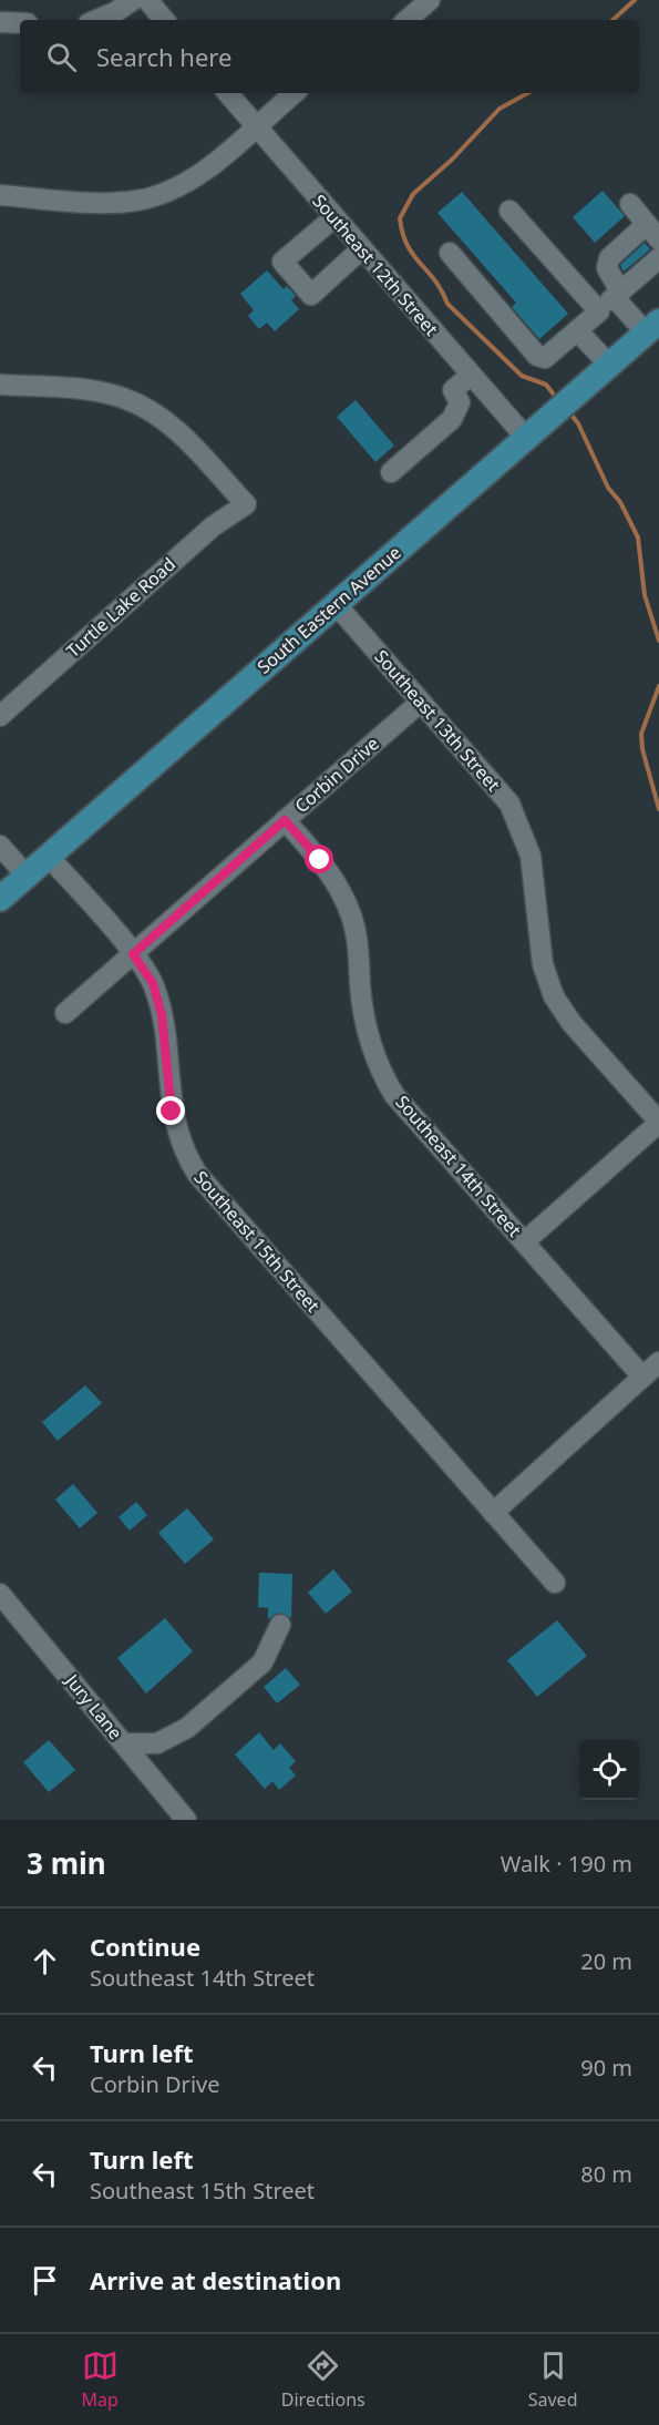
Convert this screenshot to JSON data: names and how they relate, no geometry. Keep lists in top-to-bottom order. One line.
{"streets":{"main road":["South Eastern Avenue"],"street":["Southeast 12th Street","Turtle Lake Road","Southeast 13th Street","Corbin Drive","Southeast 14th Street","Southeast 15th Street","Jury Lane"]},"crossings":[["Southeast 12th Street","South Eastern Avenue"],["South Eastern Avenue","Southeast 13th Street"],["South Eastern Avenue","Southeast 15th Street"],["Southeast 13th Street","Corbin Drive"],["Corbin Drive","Southeast 14th Street"],["Corbin Drive","Southeast 15th Street"]],"page":{"search":"Search here","heading":["3 min","Walk · 190 m"],"list":[["Continue","Southeast 14th Street","20 m"],["Turn left","Corbin Drive","90 m"],["Turn left","Southeast 15th Street","80 m"],"Arrive at destination"],"nav":["Map","Directions","Saved"]}}
